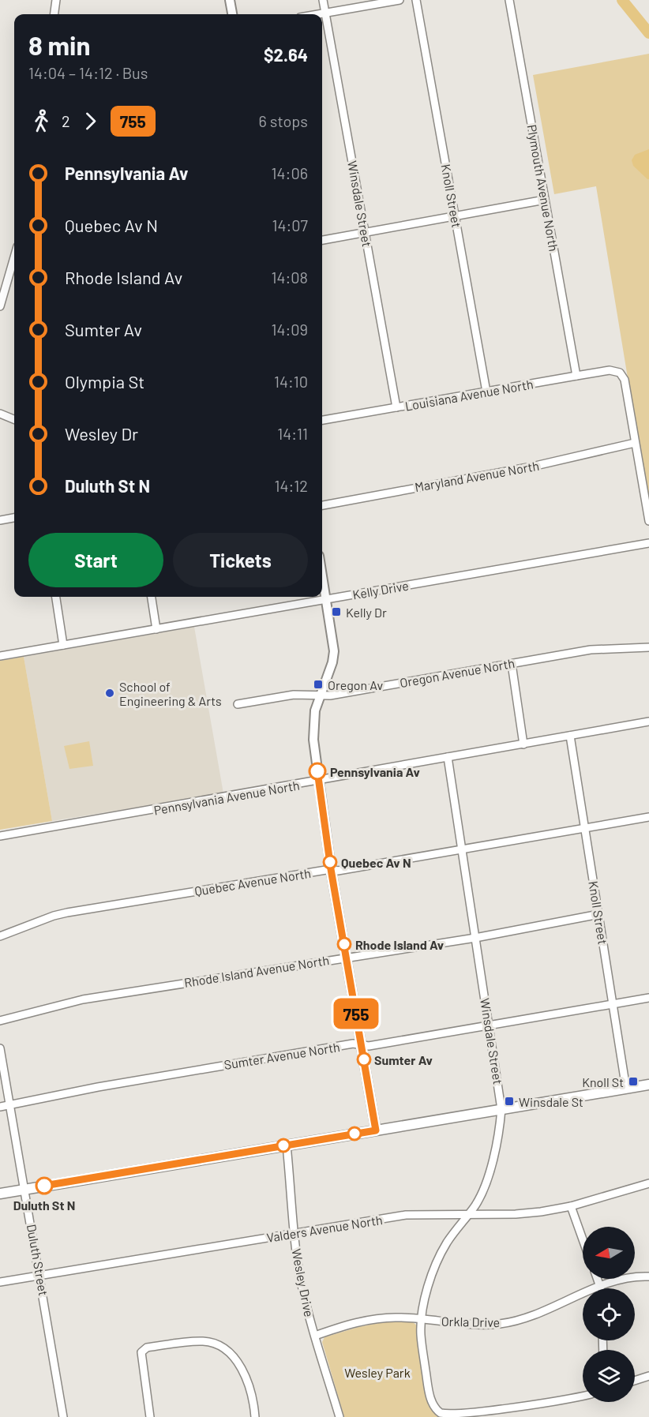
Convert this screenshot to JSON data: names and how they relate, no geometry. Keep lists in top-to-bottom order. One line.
{"streets":{"street":["Plymouth Avenue North","Knoll Street","Winsdale Street","Louisiana Avenue North","Maryland Avenue North","Kelly Drive","Oregon Avenue North","Pennsylvania Avenue North","Quebec Avenue North","Rhode Island Avenue North","Sumter Avenue North","Valders Avenue North","Duluth Street","Wesley Drive","Orkla Drive"]},"crossings":[["Plymouth Avenue North","Louisiana Avenue North"],["Knoll Street","Louisiana Avenue North"],["Knoll Street","Pennsylvania Avenue North"],["Knoll Street","Quebec Avenue North"],["Knoll Street","Rhode Island Avenue North"],["Knoll Street","Sumter Avenue North"],["Winsdale Street","Louisiana Avenue North"],["Winsdale Street","Pennsylvania Avenue North"],["Winsdale Street","Quebec Avenue North"],["Winsdale Street","Rhode Island Avenue North"],["Winsdale Street","Sumter Avenue North"],["Winsdale Street","Valders Avenue North"],["Winsdale Street","Orkla Drive"],["Louisiana Avenue North","Maryland Avenue North"],["Sumter Avenue North","Duluth Street"],["Valders Avenue North","Duluth Street"],["Valders Avenue North","Wesley Drive"],["Wesley Drive","Orkla Drive"]],"parks":["Wesley Park"],"places":{"transit":["Kelly Dr","Oregon Av","Knoll St","Winsdale St"],"other":["School of Engineering & Arts","Pennsylvania Av","Quebec Av N","Rhode Island Av","Sumter Av","Duluth St N"]},"lines":["bus line 755"],"north":"left","page":{"on_map":"755","heading":["8 min","14:04 – 14:12 · Bus","$2.64"],"legs":["2","755","6 stops"],"list":[{"name":"Pennsylvania Av","value":"14:06"},{"name":"Quebec Av N","value":"14:07"},{"name":"Rhode Island Av","value":"14:08"},{"name":"Sumter Av","value":"14:09"},{"name":"Olympia St","value":"14:10"},{"name":"Wesley Dr","value":"14:11"},{"name":"Duluth St N","value":"14:12"}],"buttons":["Start","Tickets"]}}
